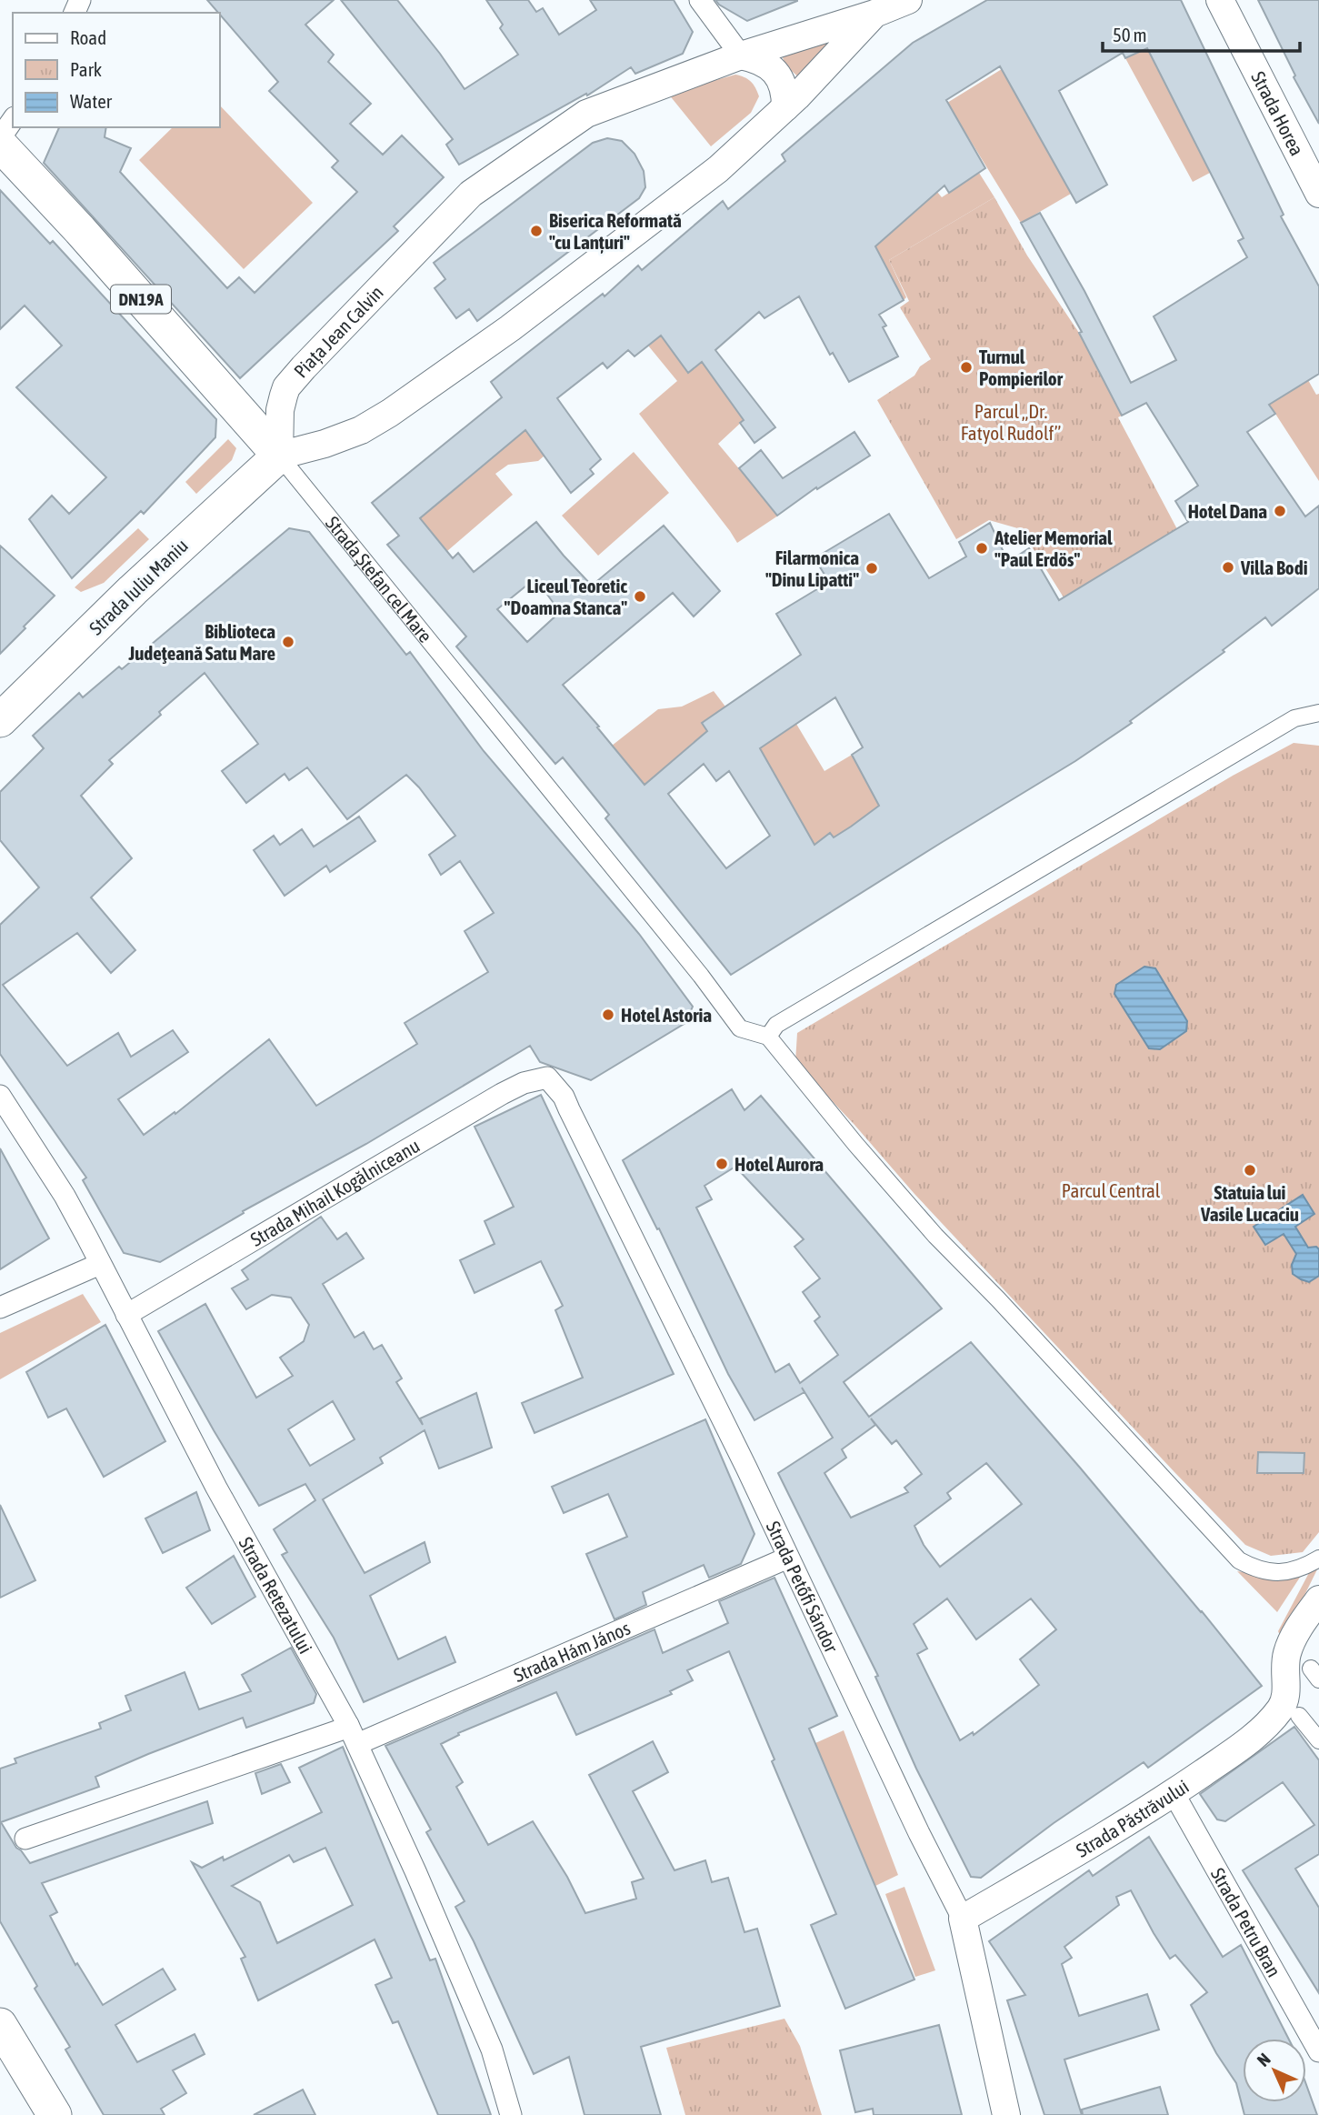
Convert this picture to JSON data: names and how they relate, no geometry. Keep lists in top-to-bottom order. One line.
{"streets":{"main road":["DN19A","Strada Ștefan cel Mare","Strada Iuliu Maniu"],"street":["Strada Horea","Piața Jean Calvin","Strada Mihail Kogălniceanu","Strada Petőfi Sándor","Strada Retezatului","Strada Hám János","Strada Păstrăvului","Strada Petru Bran"]},"crossings":[["Piața Jean Calvin","Strada Ștefan cel Mare"],["Piața Jean Calvin","Strada Iuliu Maniu"],["Strada Ștefan cel Mare","Strada Iuliu Maniu"],["Strada Mihail Kogălniceanu","Strada Petőfi Sándor"],["Strada Mihail Kogălniceanu","Strada Retezatului"],["Strada Petőfi Sándor","Strada Hám János"],["Strada Petőfi Sándor","Strada Păstrăvului"],["Strada Retezatului","Strada Hám János"],["Strada Păstrăvului","Strada Petru Bran"]],"parks":["Parcul „Dr. Fatyol Rudolf”","Parcul Central"],"places":["Biserica Reformată \"cu Lanțuri\"","Turnul Pompierilor","Hotel Dana","Atelier Memorial \"Paul Erdös\"","Villa Bodi","Filarmonica \"Dinu Lipatti\"","Liceul Teoretic \"Doamna Stanca\"","Biblioteca Judeţeană Satu Mare","Hotel Astoria","Hotel Aurora","Statuia lui Vasile Lucaciu"],"legend":["Road","Park","Water"],"scale_bar":"50 m","north":"top left"}
